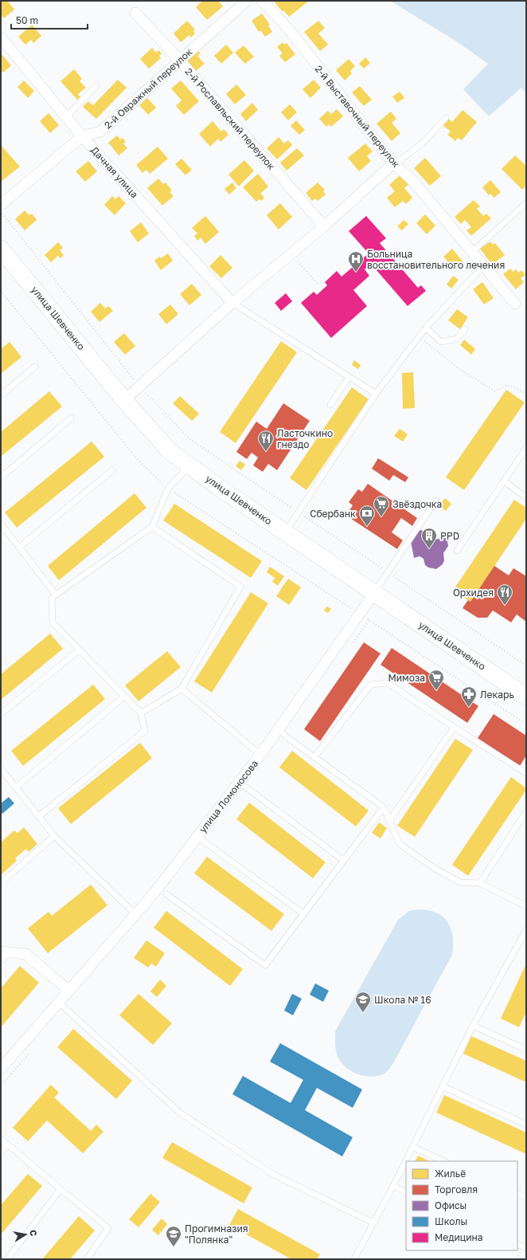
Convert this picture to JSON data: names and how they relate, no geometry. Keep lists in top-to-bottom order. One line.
{"streets":{"main road":["улица Шевченко"],"street":["2-й Овражный переулок","2-й Выставочный переулок","2-й Рославльский переулок","Дачная улица","улица Ломоносова"]},"crossings":[["2-й Овражный переулок","2-й Рославльский переулок"],["2-й Овражный переулок","Дачная улица"],["улица Шевченко","улица Ломоносова"]],"places":{"hospital":["Больница восстановительного лечения"],"restaurant":["Ласточкино гнездо","Орхидея"],"supermarket":["Звёздочка","Мимоза"],"bank":["Сбербанк"],"building":["PPD"],"pharmacy":["Лекарь"],"school or university":["Школа № 16","Прогимназия \"Полянка\""]},"legend":["Жильё","Торговля","Офисы","Школы","Медицина"],"scale_bar":"50 m","north":"right"}
